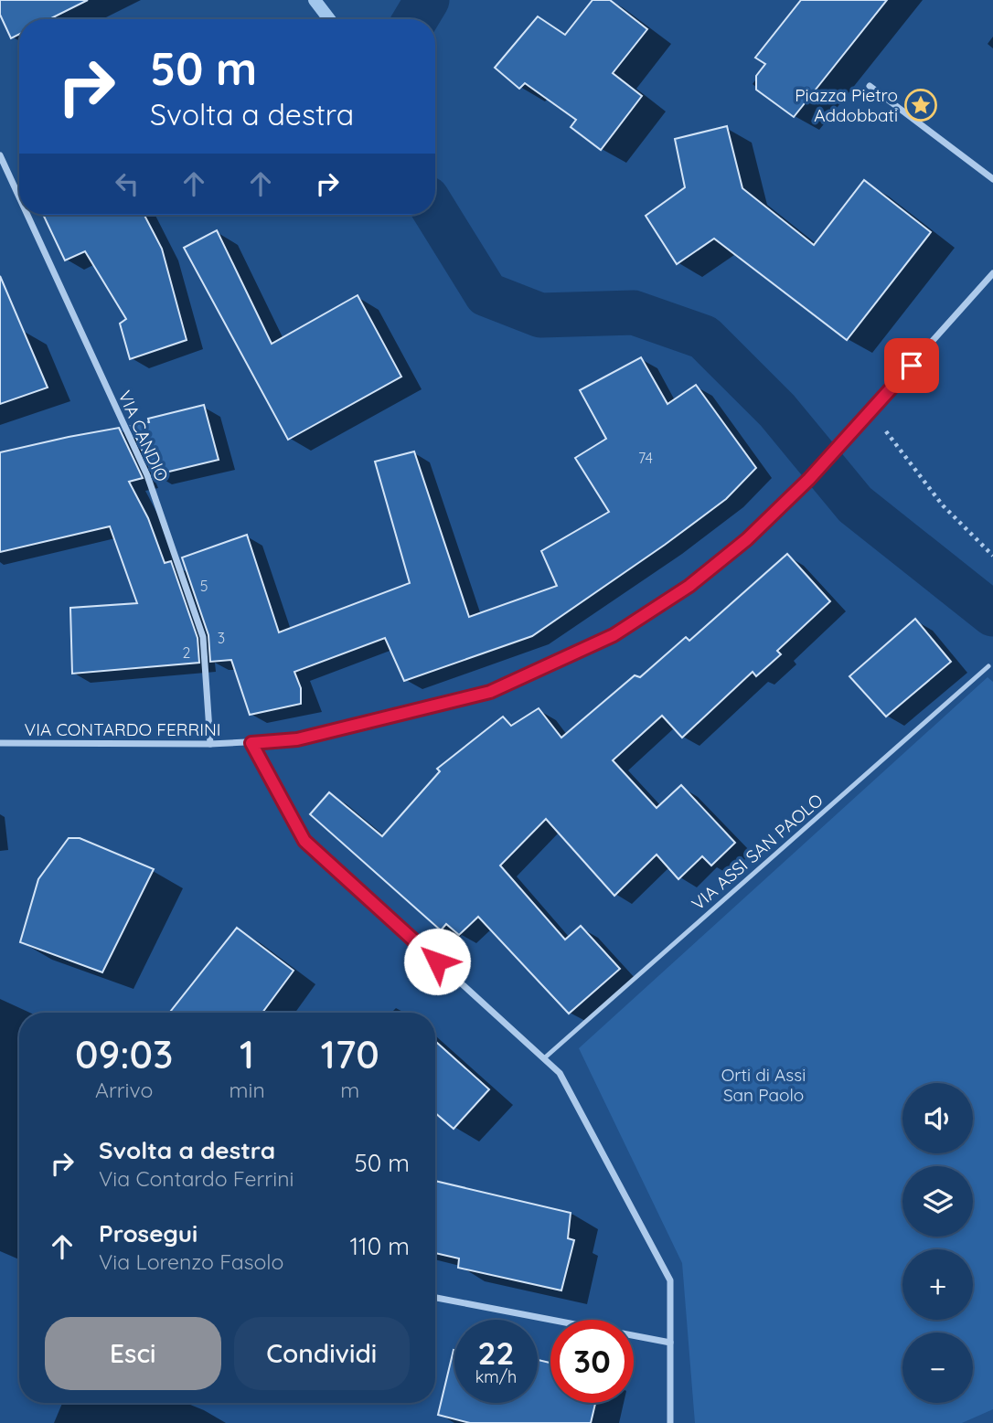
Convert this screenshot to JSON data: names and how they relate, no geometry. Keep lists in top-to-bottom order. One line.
{"streets":{"street":["VIA CANDIO","VIA CONTARDO FERRINI"],"lane":["VIA ASSI SAN PAOLO"]},"crossings":[["VIA CANDIO","VIA CONTARDO FERRINI"]],"parks":["Orti di Assi San Paolo"],"places":{"place":["Piazza Pietro Addobbati"]},"house_numbers":["74","5","3","2"],"page":{"turn":["50 m","Svolta a destra"],"eta":["09:03","Arrivo","1","min","170","m"],"map_buttons":["+","−"],"list":[{"name":"Svolta a destra","note":"Via Contardo Ferrini","value":"50 m"},{"name":"Prosegui","note":"Via Lorenzo Fasolo","value":"110 m"}],"buttons":["Esci","Condividi"],"speed":"22 km/h","limit":"30"}}
